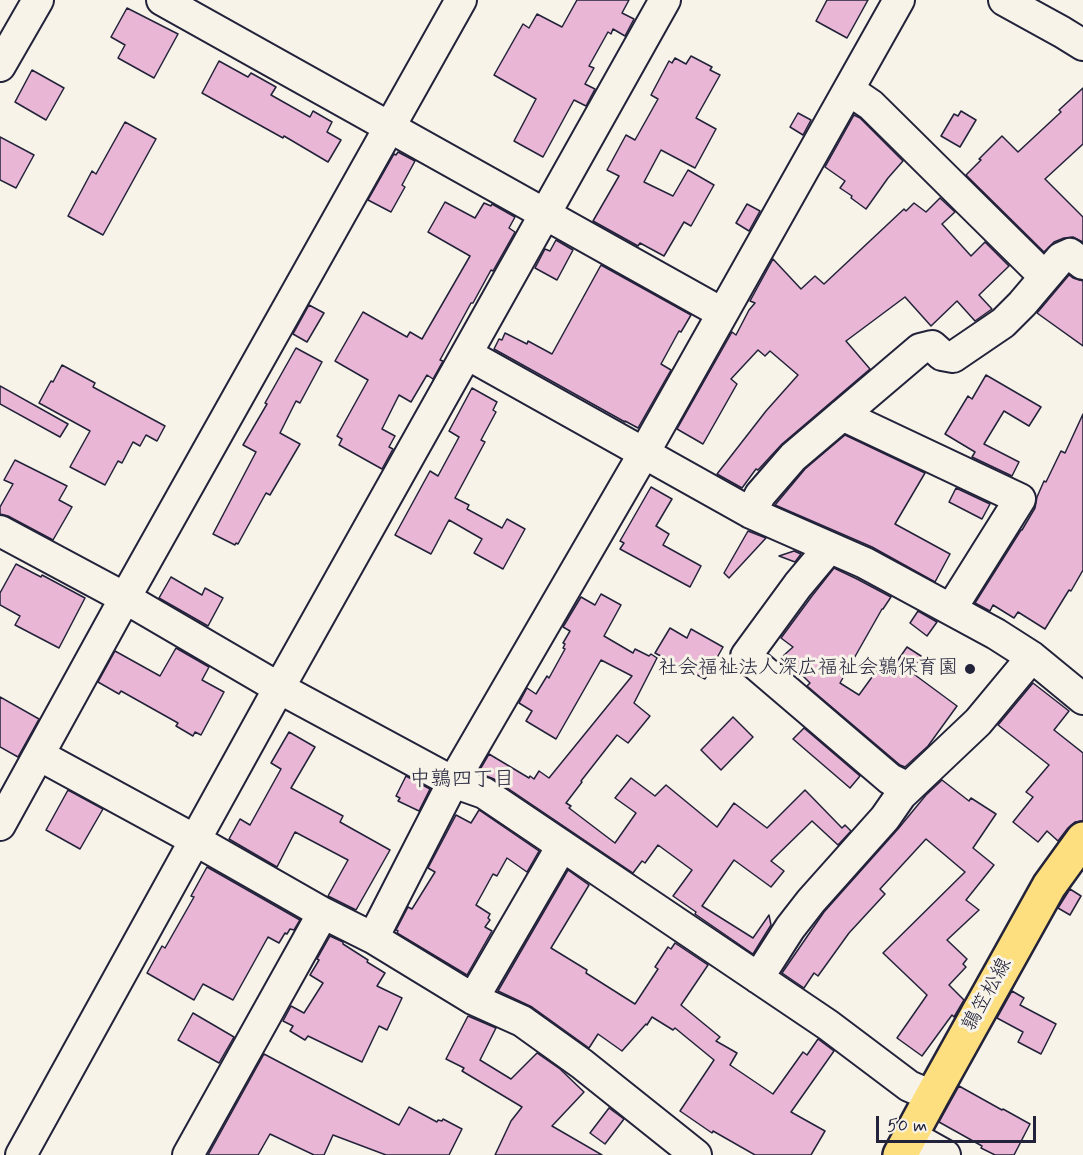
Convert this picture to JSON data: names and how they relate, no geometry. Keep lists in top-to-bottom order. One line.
{"streets":{"main road":["鶉笠松線"]},"districts":["中鶉四丁目"],"places":["社会福祉法人深広福祉会鶉保育園"],"scale_bar":"50 m"}
